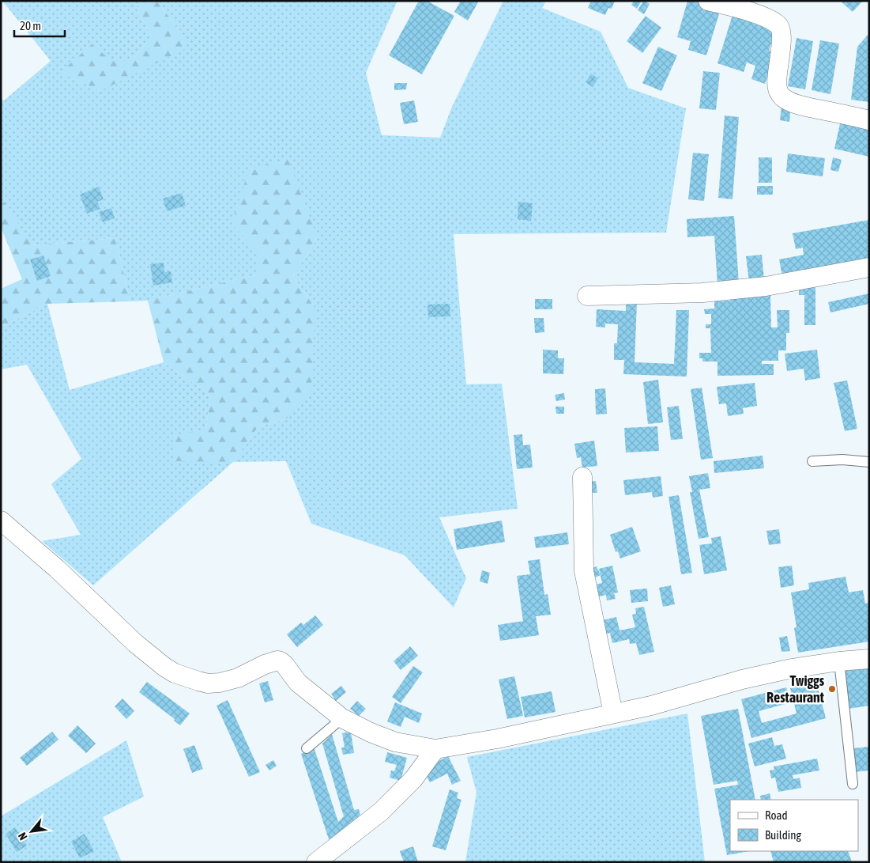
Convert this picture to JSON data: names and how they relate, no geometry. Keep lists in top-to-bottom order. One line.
{"places":["Twiggs Restaurant"],"legend":["Road","Building"],"scale_bar":"20 m","north":"bottom left"}
